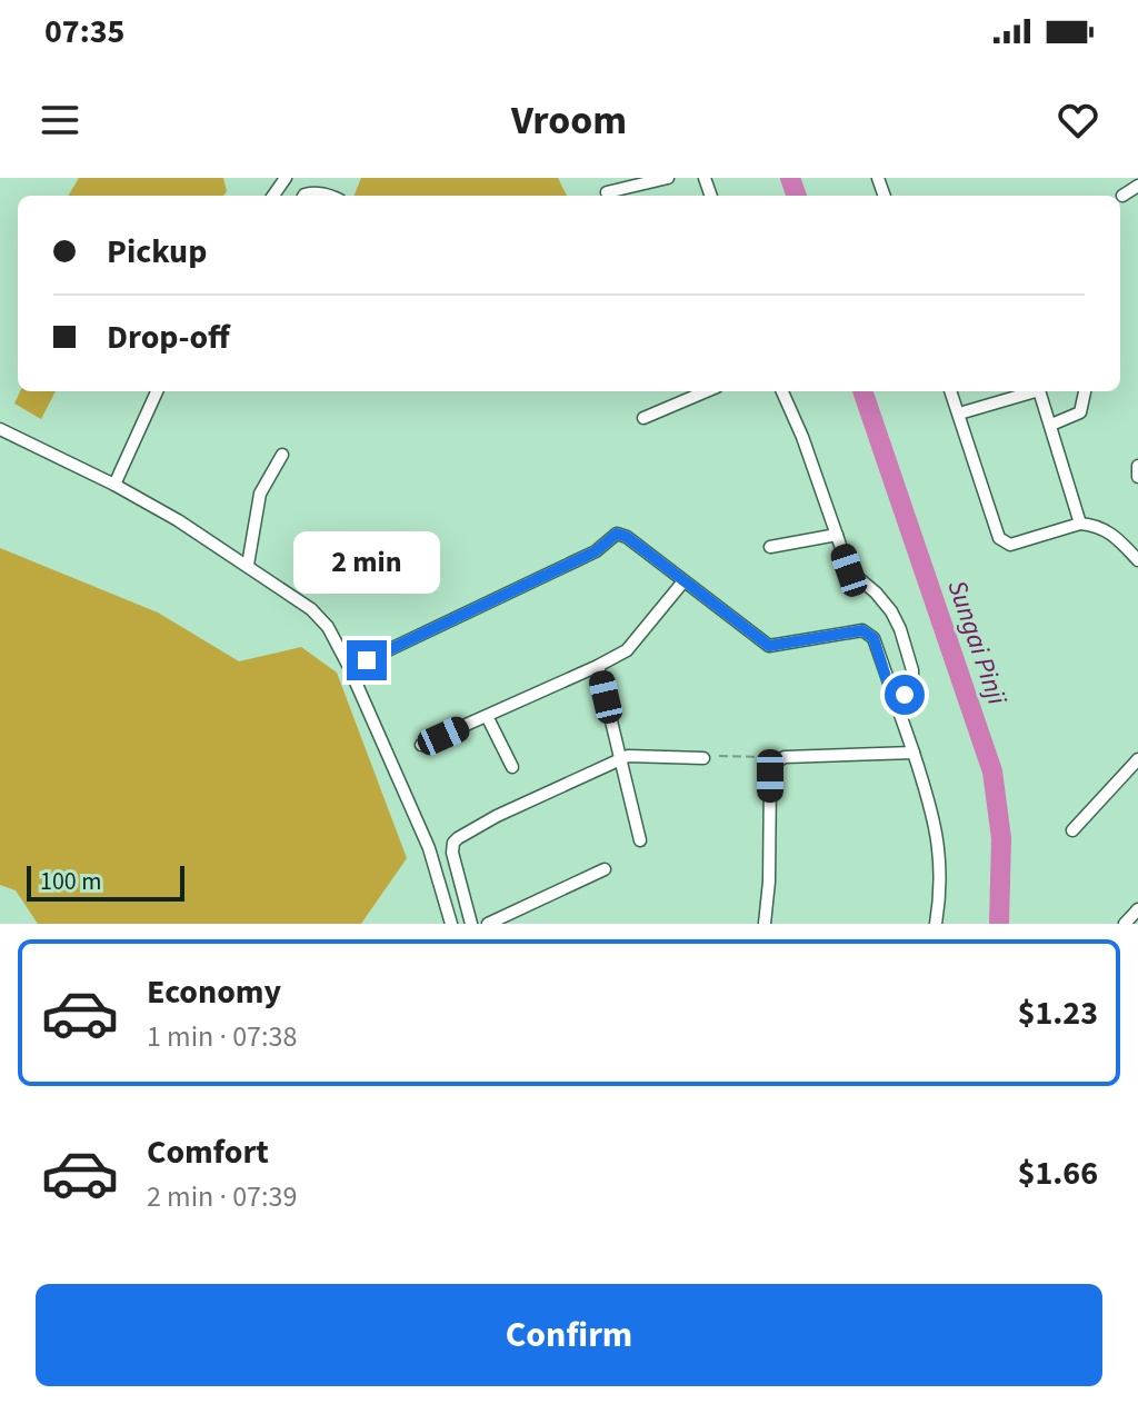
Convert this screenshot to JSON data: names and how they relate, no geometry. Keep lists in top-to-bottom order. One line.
{"water":["Sungai Pinji"],"scale_bar":"100 m","page":{"status":"07:35","header":"Vroom","banner":["Pickup","Drop-off"],"bubble":"2 min","scale":"100 m","list":[{"name":"Economy","note":"1 min · 07:38","value":"$1.23"},{"name":"Comfort","note":"2 min · 07:39","value":"$1.66"}],"buttons":"Confirm"}}
